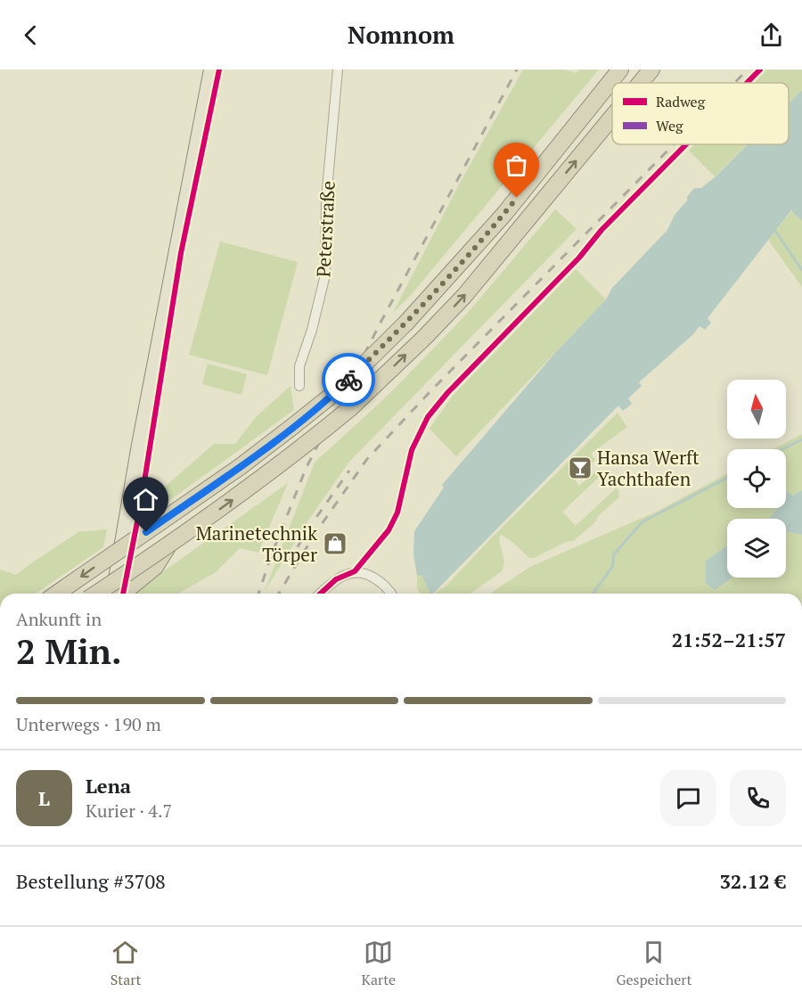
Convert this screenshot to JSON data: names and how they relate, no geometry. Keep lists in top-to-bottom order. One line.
{"streets":{"street":["Peterstraße"]},"places":{"bar":["Hansa Werft Yachthafen"],"shop":["Marinetechnik Törper"]},"legend":["Radweg","Weg"],"north":"top","page":{"header":"Nomnom","heading":["2 Min.","Ankunft in","21:52–21:57"],"panel":["Lena","Kurier · 4.7","Bestellung #3708","32.12 €"],"bar":"Unterwegs · 190 m","round":"L","tabs":["Start","Karte","Gespeichert"]}}
